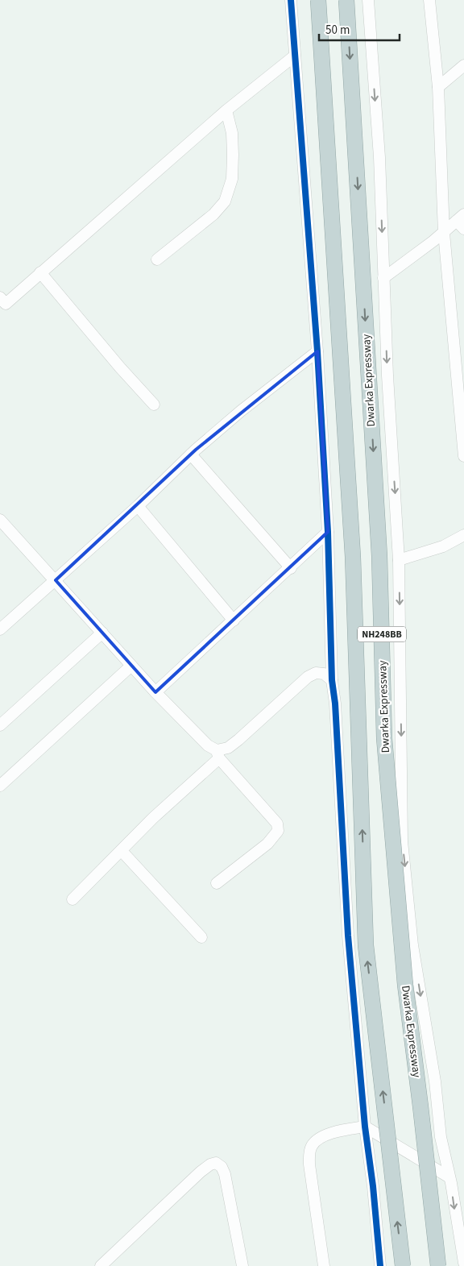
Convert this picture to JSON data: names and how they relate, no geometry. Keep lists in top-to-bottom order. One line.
{"streets":{"highway":["Dwarka Expressway","NH248BB"]},"scale_bar":"50 m"}
